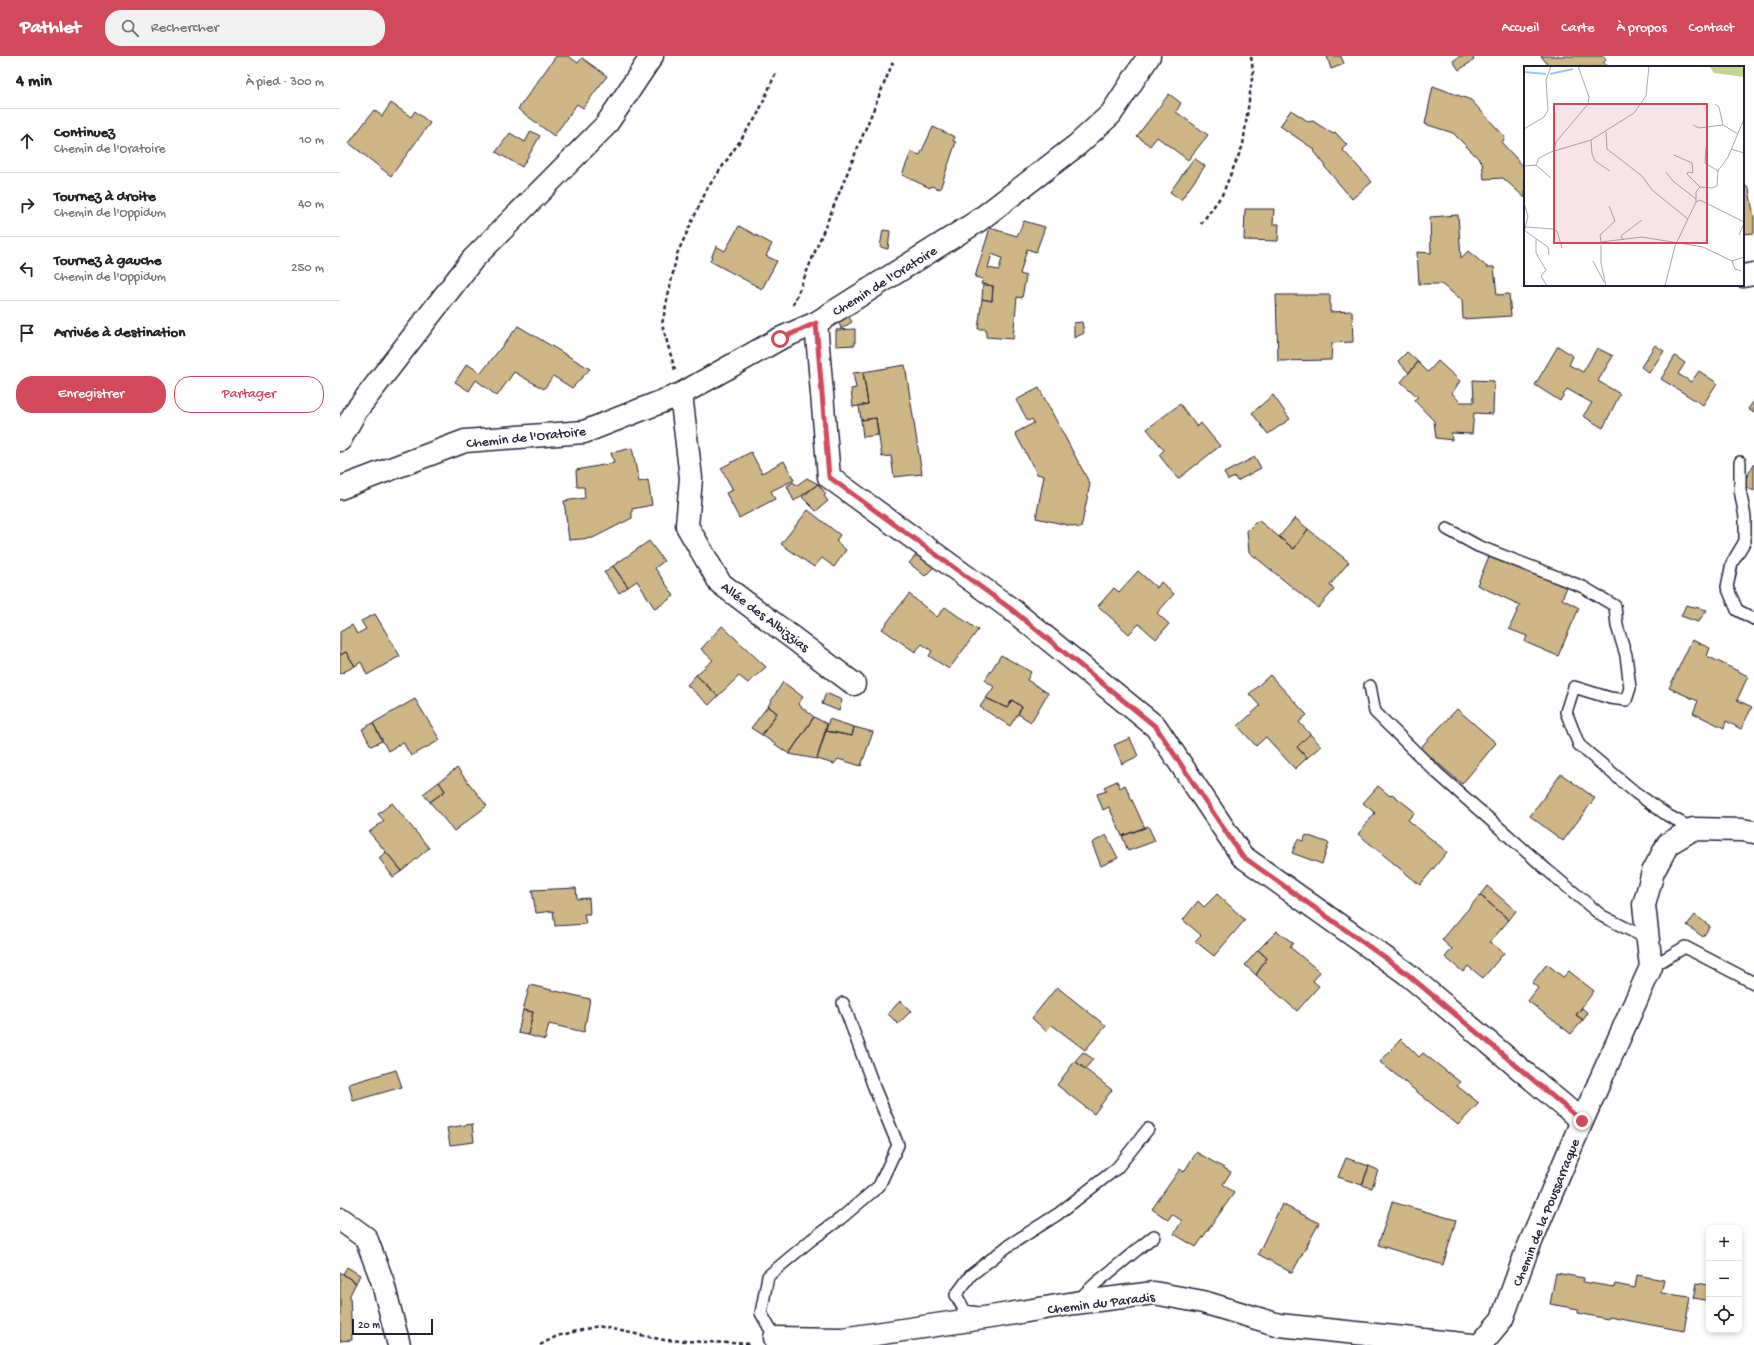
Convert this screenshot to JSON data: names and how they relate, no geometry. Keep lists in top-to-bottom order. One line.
{"streets":{"street":["Chemin de l'Oratoire","Allée des Albizzias","Chemin de la Poussarraque","Chemin du Paradis"]},"crossings":[["Chemin de l'Oratoire","Allée des Albizzias"]],"scale_bar":"20 m","page":{"header":"Pathlet","search":"Rechercher","nav":["Accueil","Carte","À propos","Contact"],"heading":["4 min","À pied · 300 m"],"list":[["Continuez","Chemin de l'Oratoire","10 m"],["Tournez à droite","Chemin de l'Oppidum","40 m"],["Tournez à gauche","Chemin de l'Oppidum","250 m"],"Arrivée à destination"],"buttons":["Enregistrer","Partager"],"map_buttons":["+","−"],"scale":"20 m"}}
